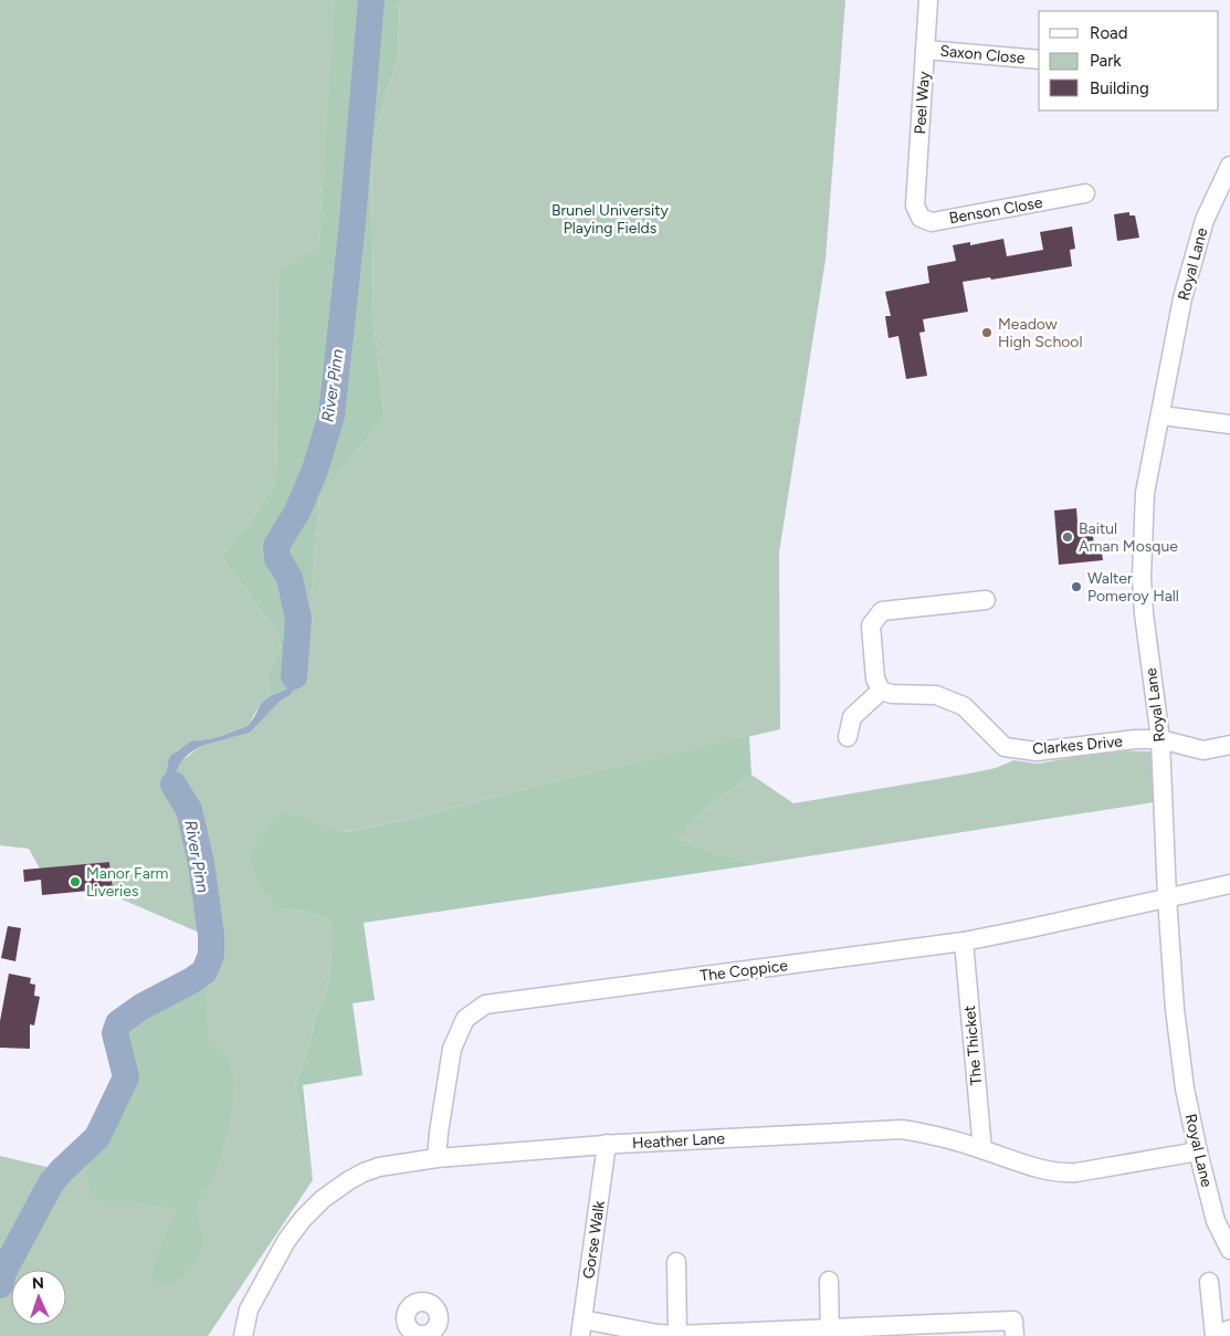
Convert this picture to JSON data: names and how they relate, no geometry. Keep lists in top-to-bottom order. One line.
{"streets":{"street":["Saxon Close","Peel Way","Benson Close","Royal Lane","Clarkes Drive","The Coppice","The Thicket","Heather Lane","Gorse Walk"]},"crossings":[["Saxon Close","Peel Way"],["Peel Way","Benson Close"],["Royal Lane","Clarkes Drive"],["Royal Lane","The Coppice"],["Royal Lane","Heather Lane"],["The Coppice","The Thicket"],["The Coppice","Heather Lane"],["The Thicket","Heather Lane"],["Heather Lane","Gorse Walk"]],"water":["River Pinn"],"parks":["Brunel University Playing Fields"],"places":["Meadow High School","Baitul Aman Mosque","Walter Pomeroy Hall","Manor Farm Liveries"],"legend":["Road","Park","Building"],"north":"top"}
